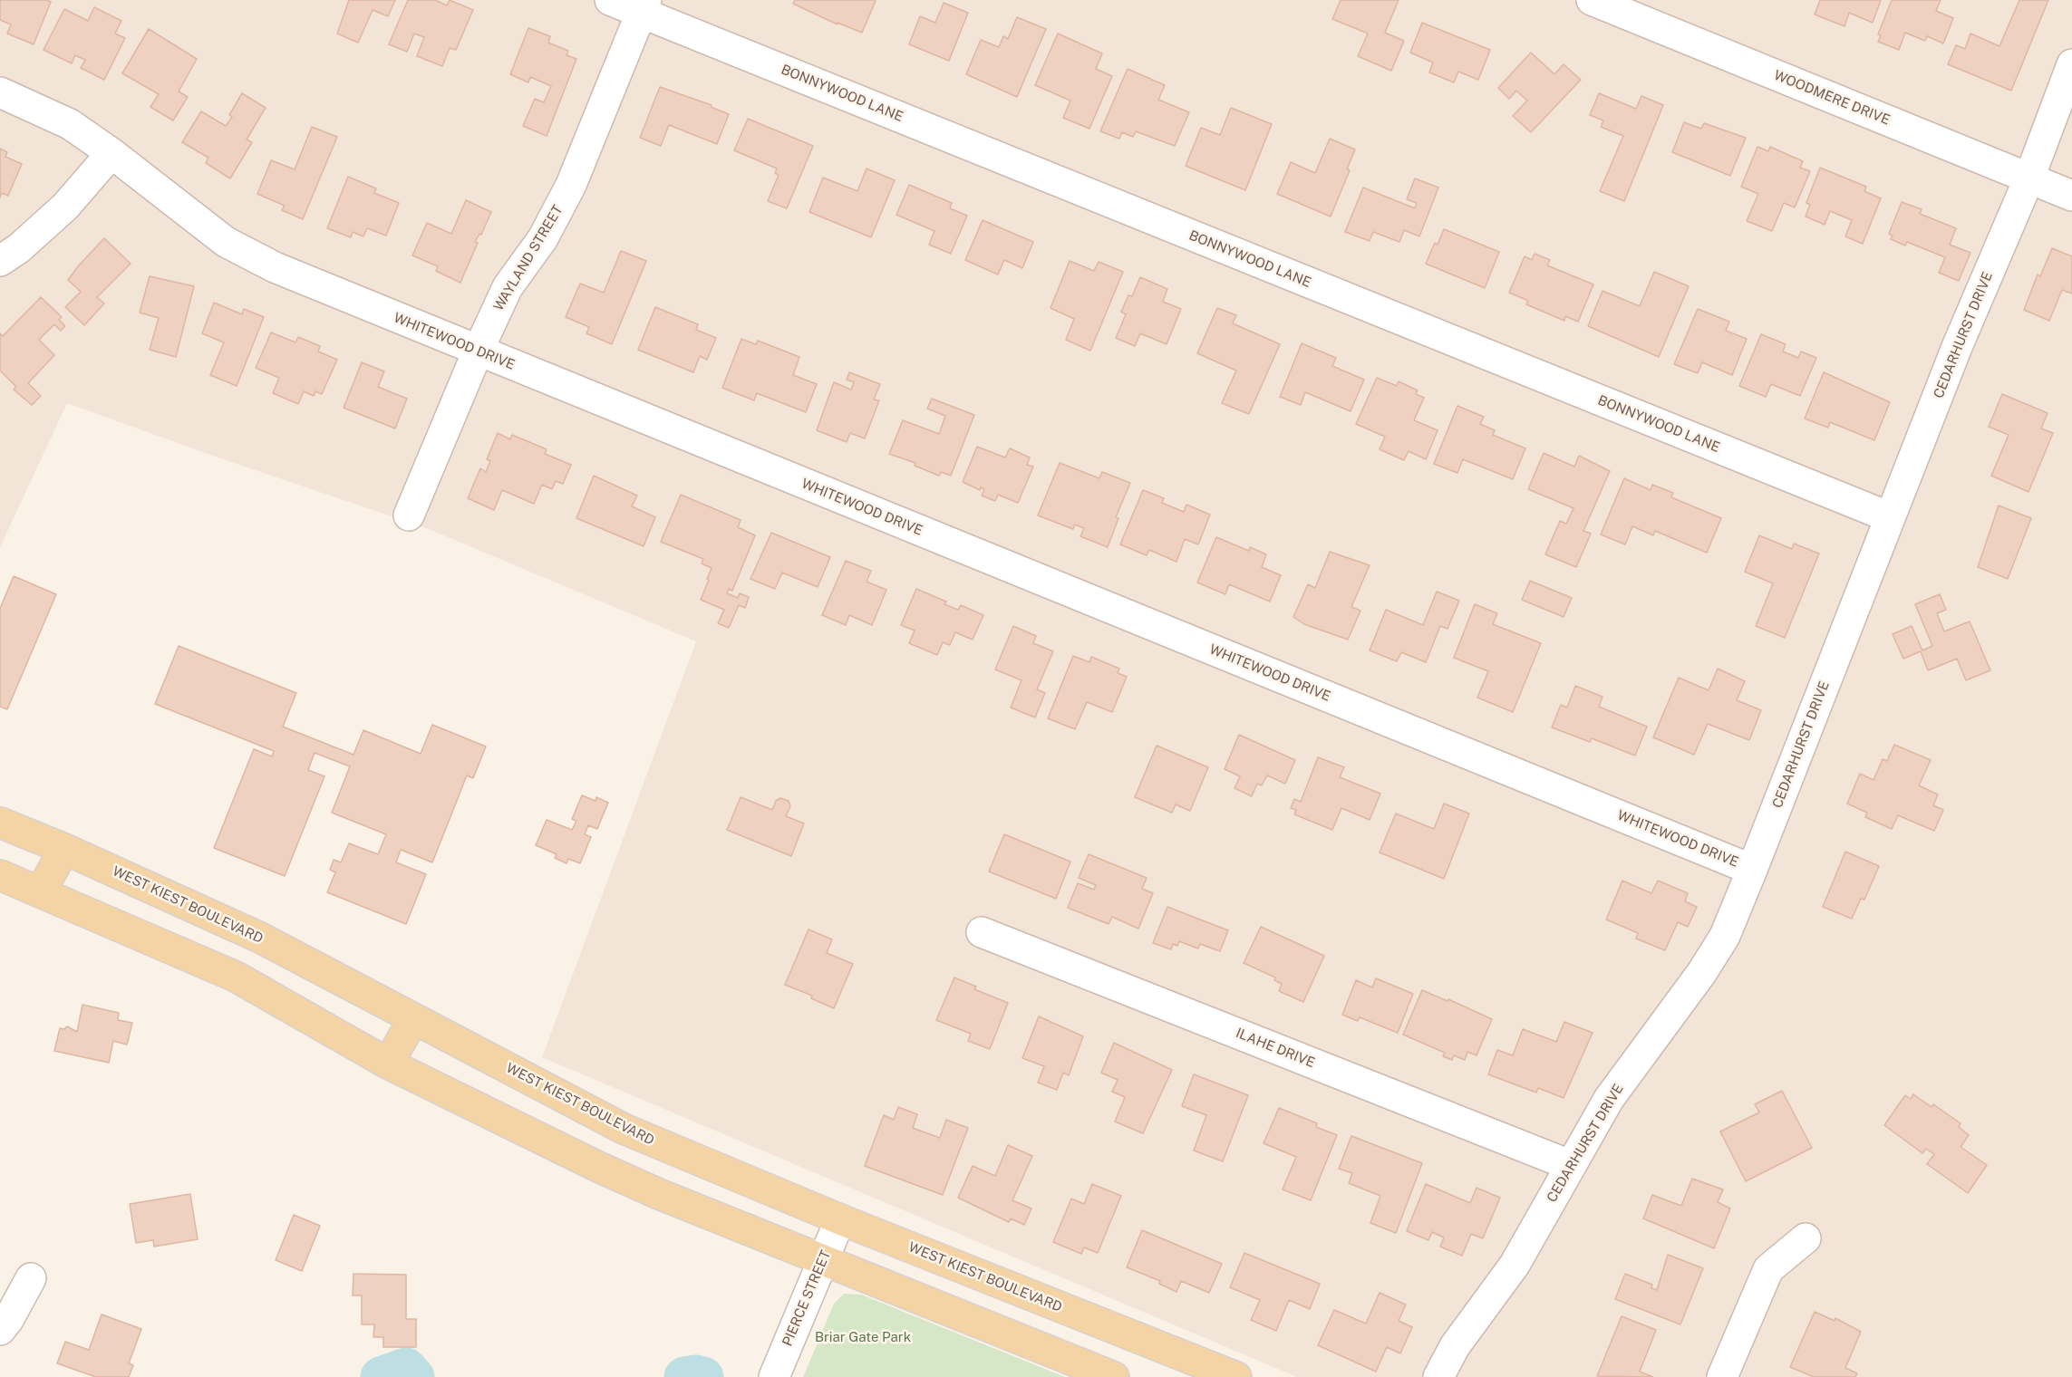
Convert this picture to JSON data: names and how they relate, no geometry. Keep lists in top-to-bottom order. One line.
{"streets":{"main road":["WEST KIEST BOULEVARD"],"street":["BONNYWOOD LANE","WOODMERE DRIVE","WAYLAND STREET","CEDARHURST DRIVE","WHITEWOOD DRIVE","ILAHE DRIVE","PIERCE STREET"]},"crossings":[["BONNYWOOD LANE","WAYLAND STREET"],["BONNYWOOD LANE","CEDARHURST DRIVE"],["WOODMERE DRIVE","CEDARHURST DRIVE"],["WAYLAND STREET","WHITEWOOD DRIVE"],["CEDARHURST DRIVE","WHITEWOOD DRIVE"],["CEDARHURST DRIVE","ILAHE DRIVE"],["WEST KIEST BOULEVARD","PIERCE STREET"]],"parks":["Briar Gate Park"]}
